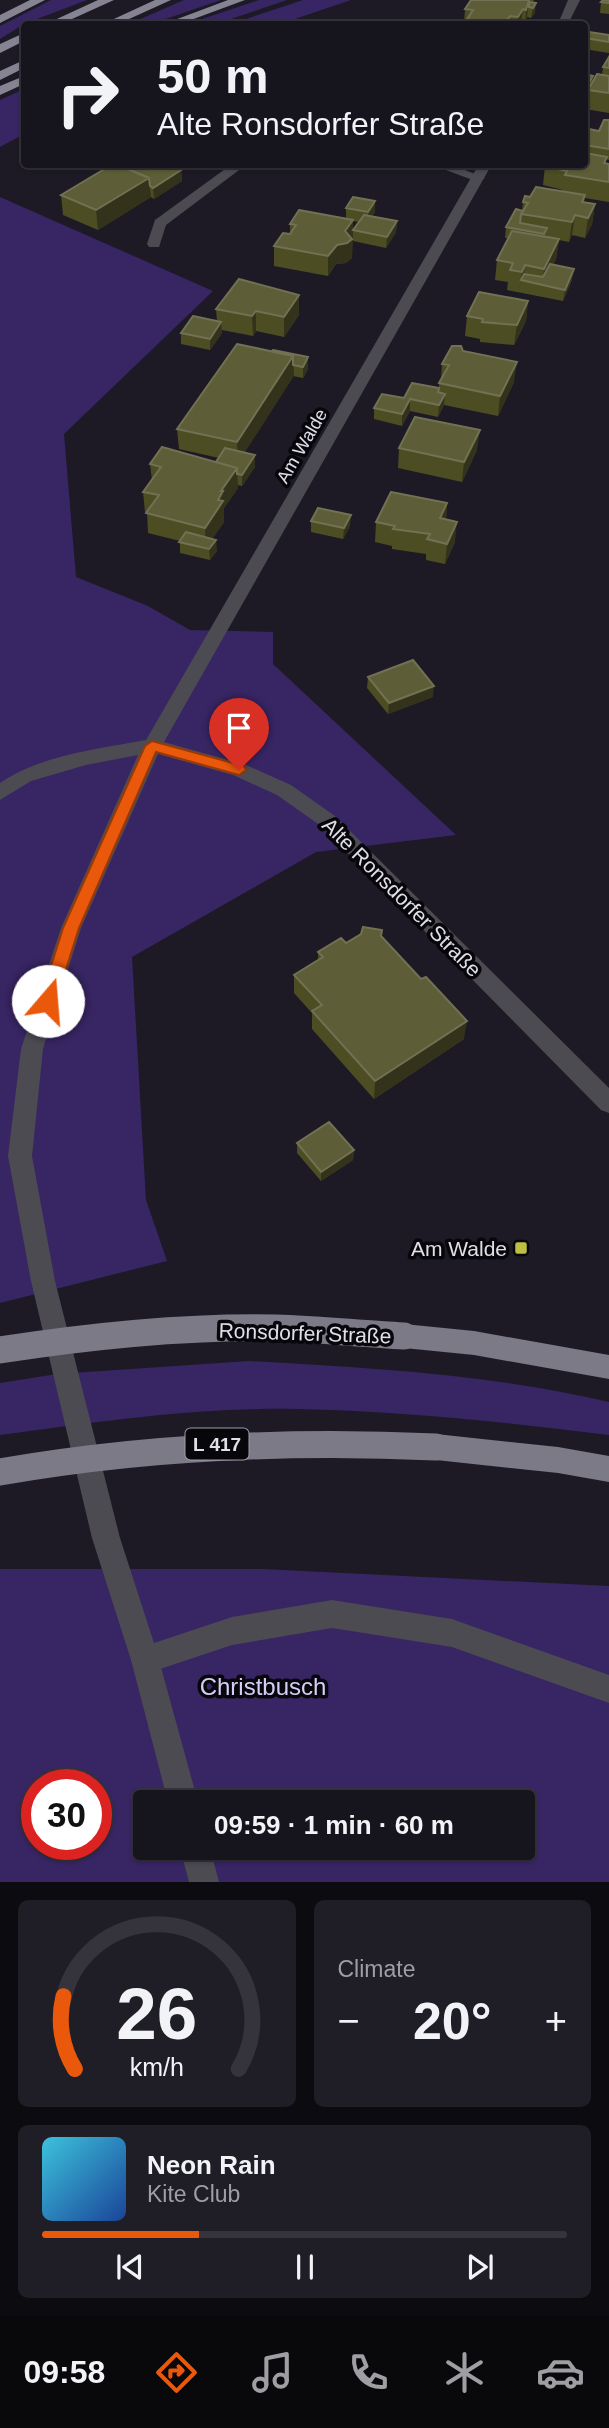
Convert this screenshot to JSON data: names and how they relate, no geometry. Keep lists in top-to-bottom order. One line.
{"streets":{"main road":["Ronsdorfer Straße","L 417"],"street":["Am Walde","Alte Ronsdorfer Straße"]},"crossings":[["Am Walde","Alte Ronsdorfer Straße"]],"parks":["Christbusch"],"places":{"transit":["Am Walde"]},"page":{"turn":["50 m","Alte Ronsdorfer Straße"],"limit":"30","trip":"09:59 · 1 min · 60 m","tile":"Climate","heat":["−","20°","+"],"song":["Neon Rain","Kite Club"],"tabs":"09:58","gauge":["26","km/h"]}}
